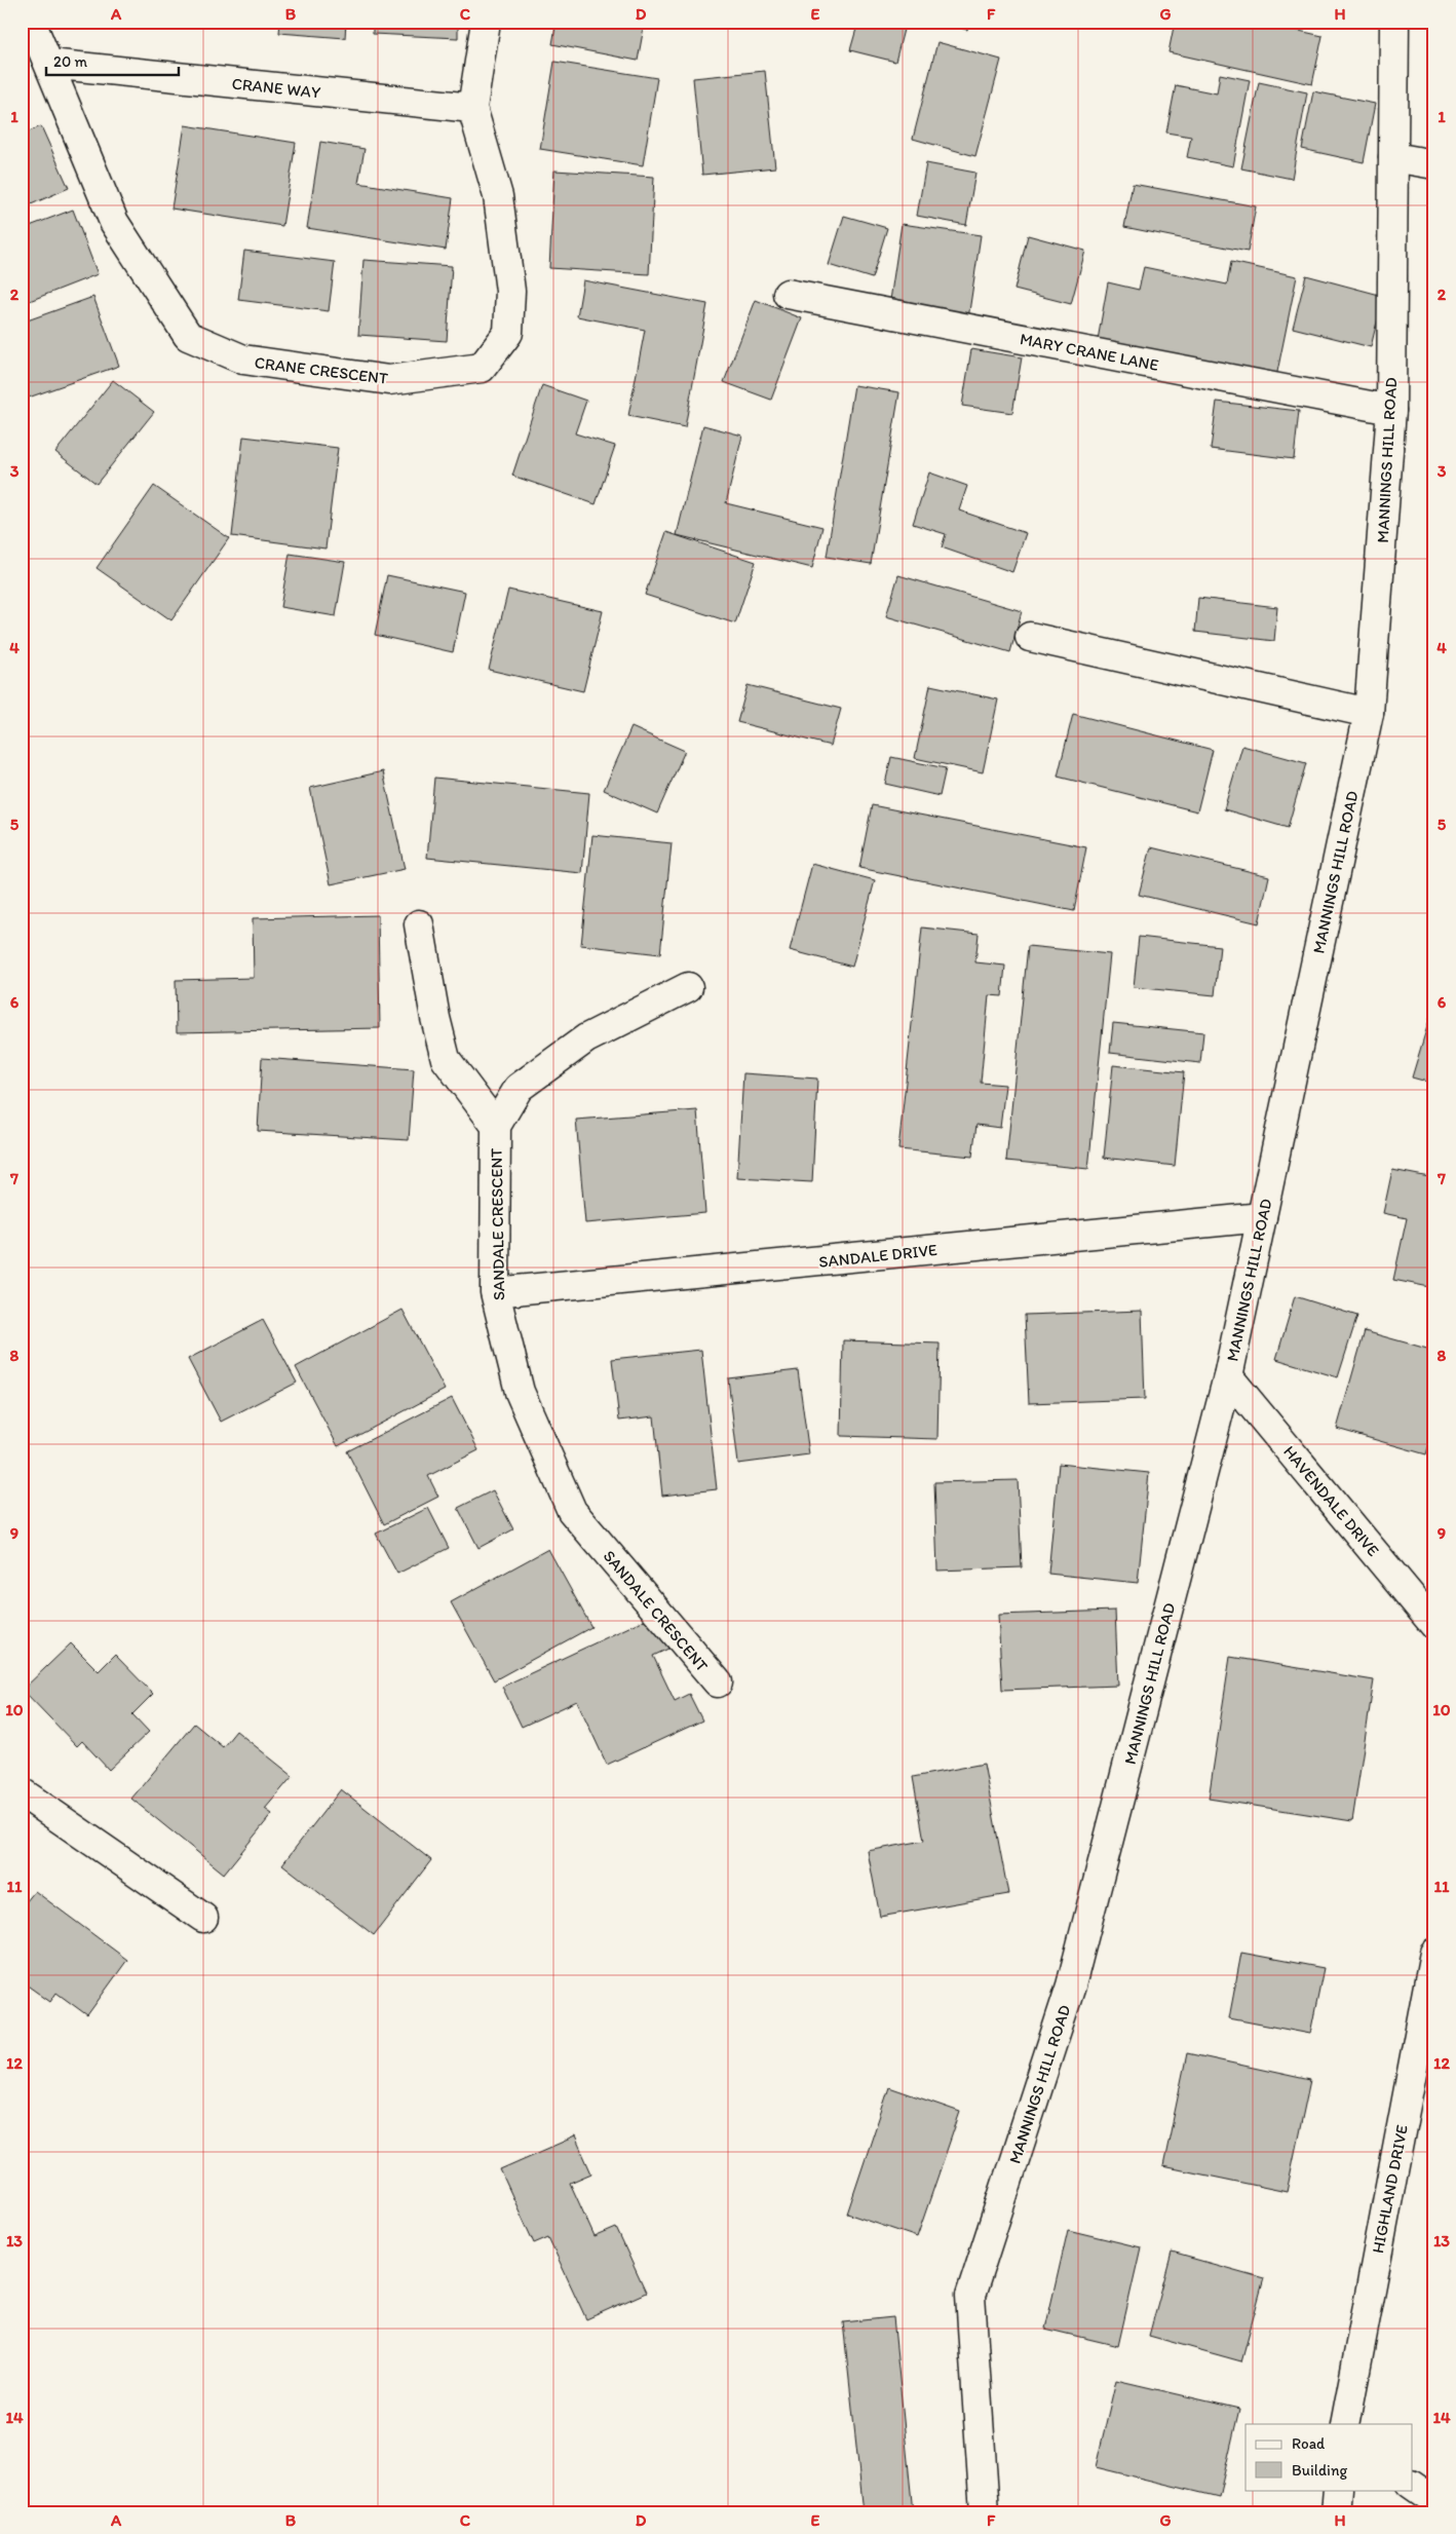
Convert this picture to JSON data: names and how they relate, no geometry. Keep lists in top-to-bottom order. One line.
{"streets":{"street":["CRANE WAY","MARY CRANE LANE","CRANE CRESCENT","MANNINGS HILL ROAD","SANDALE CRESCENT","SANDALE DRIVE","HAVENDALE DRIVE","HIGHLAND DRIVE"]},"crossings":[["CRANE WAY","CRANE CRESCENT"],["MARY CRANE LANE","MANNINGS HILL ROAD"],["MANNINGS HILL ROAD","SANDALE DRIVE"],["MANNINGS HILL ROAD","HAVENDALE DRIVE"],["SANDALE CRESCENT","SANDALE DRIVE"]],"legend":["Road","Building"],"scale_bar":"20 m","grid":{"columns":["A","B","C","D","E","F","G","H"],"rows":["1","2","3","4","5","6","7","8","9","10","11","12","13","14"]}}
